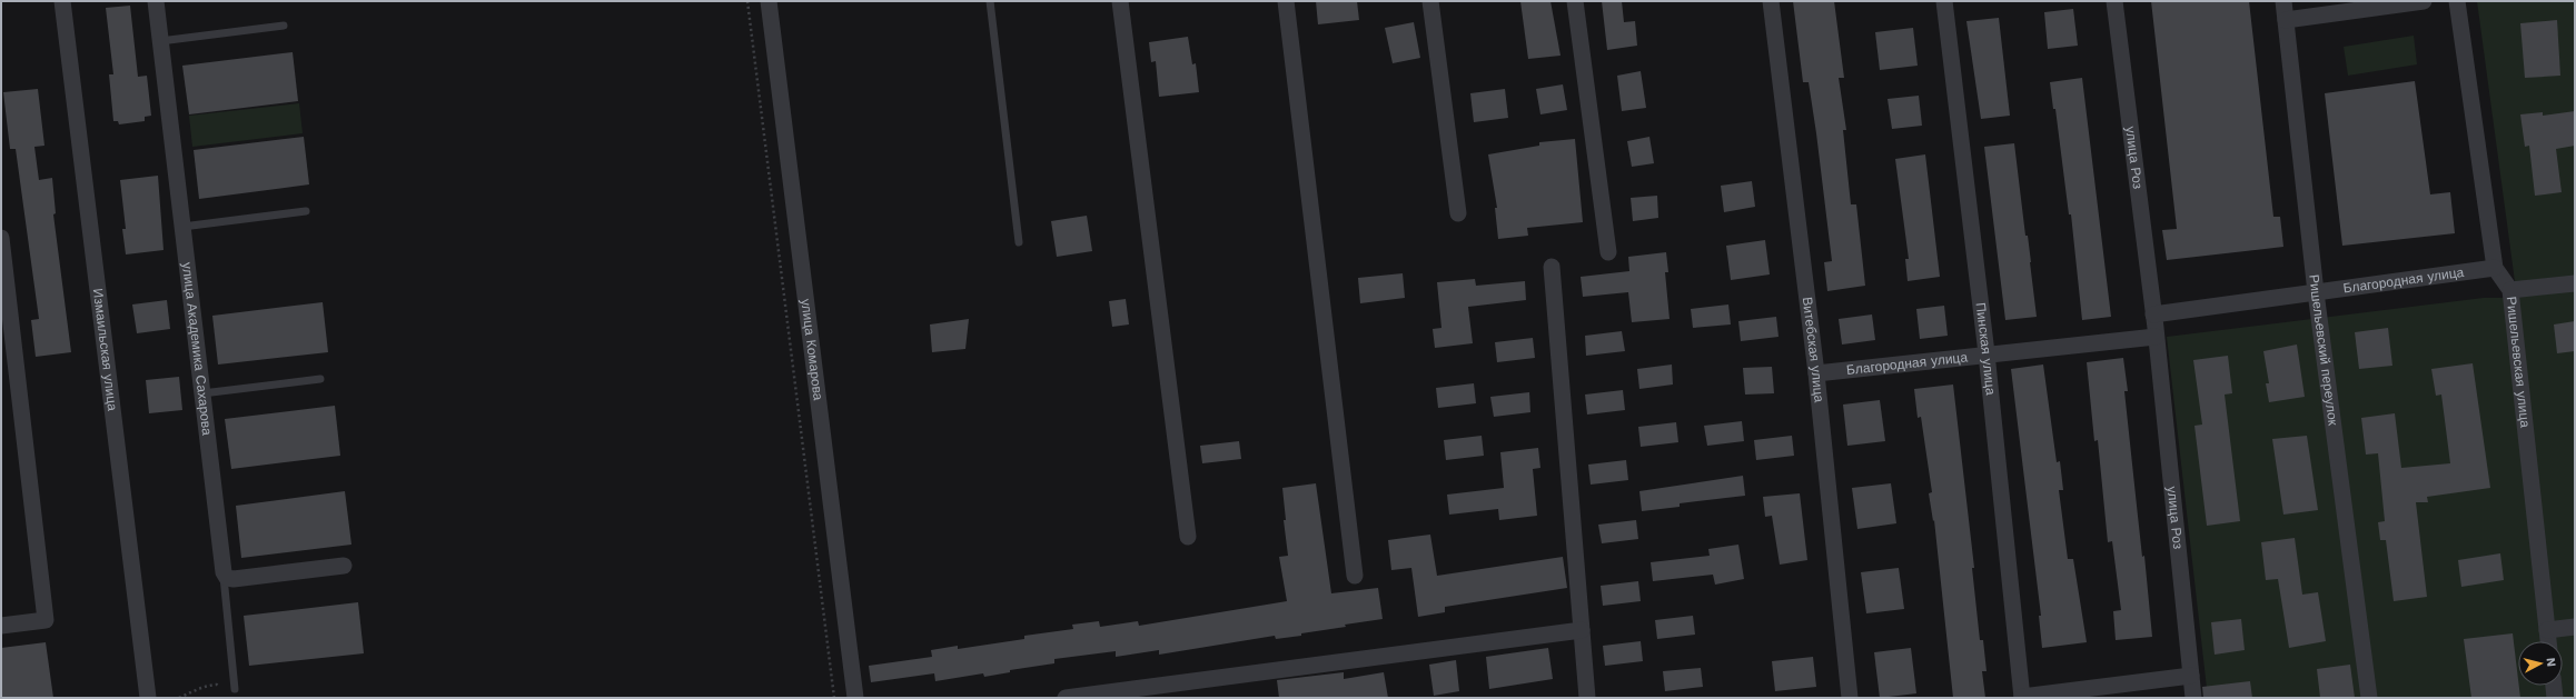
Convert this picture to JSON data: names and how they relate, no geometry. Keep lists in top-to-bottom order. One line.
{"streets":{"street":["улица Роз","Благородная улица","Измаильская улица","улица Академика Сахарова","улица Комарова","Витебская улица","Пинская улица","Ришельевский переулок","Ришельевская улица"]},"crossings":[["улица Роз","Благородная улица"],["Благородная улица","Витебская улица"],["Благородная улица","Пинская улица"],["Благородная улица","Ришельевский переулок"],["Благородная улица","Ришельевская улица"]],"north":"right"}
